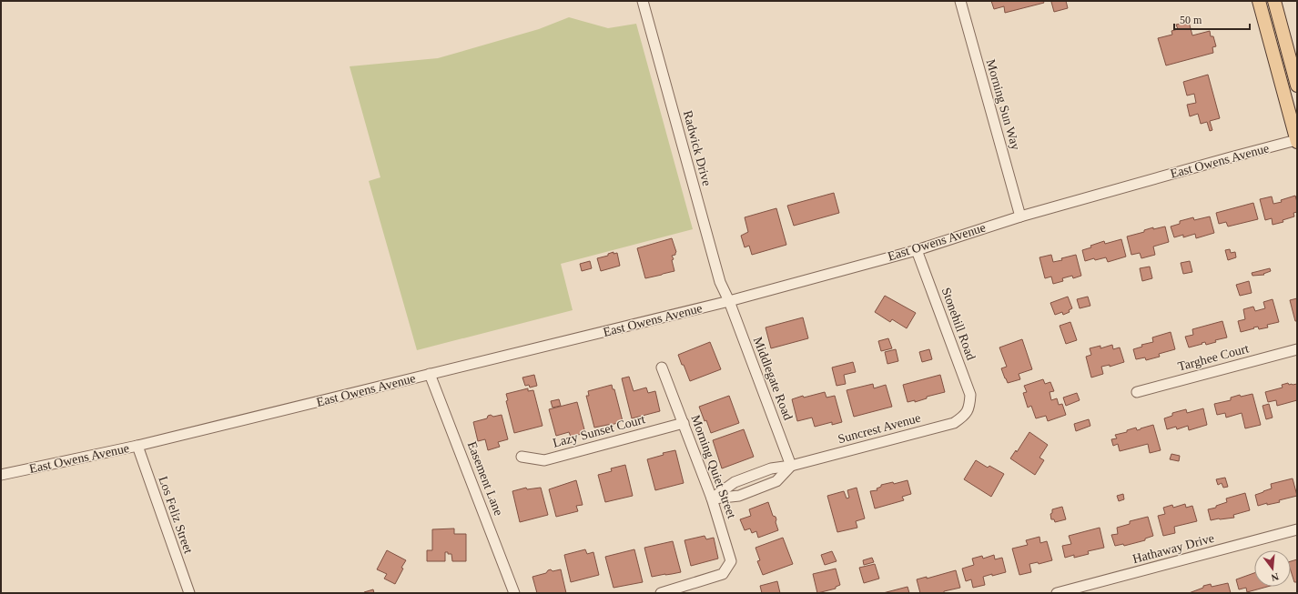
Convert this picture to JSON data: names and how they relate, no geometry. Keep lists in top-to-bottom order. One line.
{"streets":{"street":["Morning Sun Way","Radwick Drive","East Owens Avenue","Stonehill Road","Targhee Court","Middlegate Road","Suncrest Avenue","Lazy Sunset Court","Morning Quiet Street","Easement Lane","Los Feliz Street","Hathaway Drive"]},"crossings":[["Morning Sun Way","East Owens Avenue"],["Radwick Drive","East Owens Avenue"],["Radwick Drive","Middlegate Road"],["East Owens Avenue","Stonehill Road"],["East Owens Avenue","Middlegate Road"],["East Owens Avenue","Easement Lane"],["East Owens Avenue","Los Feliz Street"],["Stonehill Road","Suncrest Avenue"],["Middlegate Road","Suncrest Avenue"],["Suncrest Avenue","Morning Quiet Street"],["Lazy Sunset Court","Morning Quiet Street"]],"scale_bar":"50 m","north":"bottom"}
